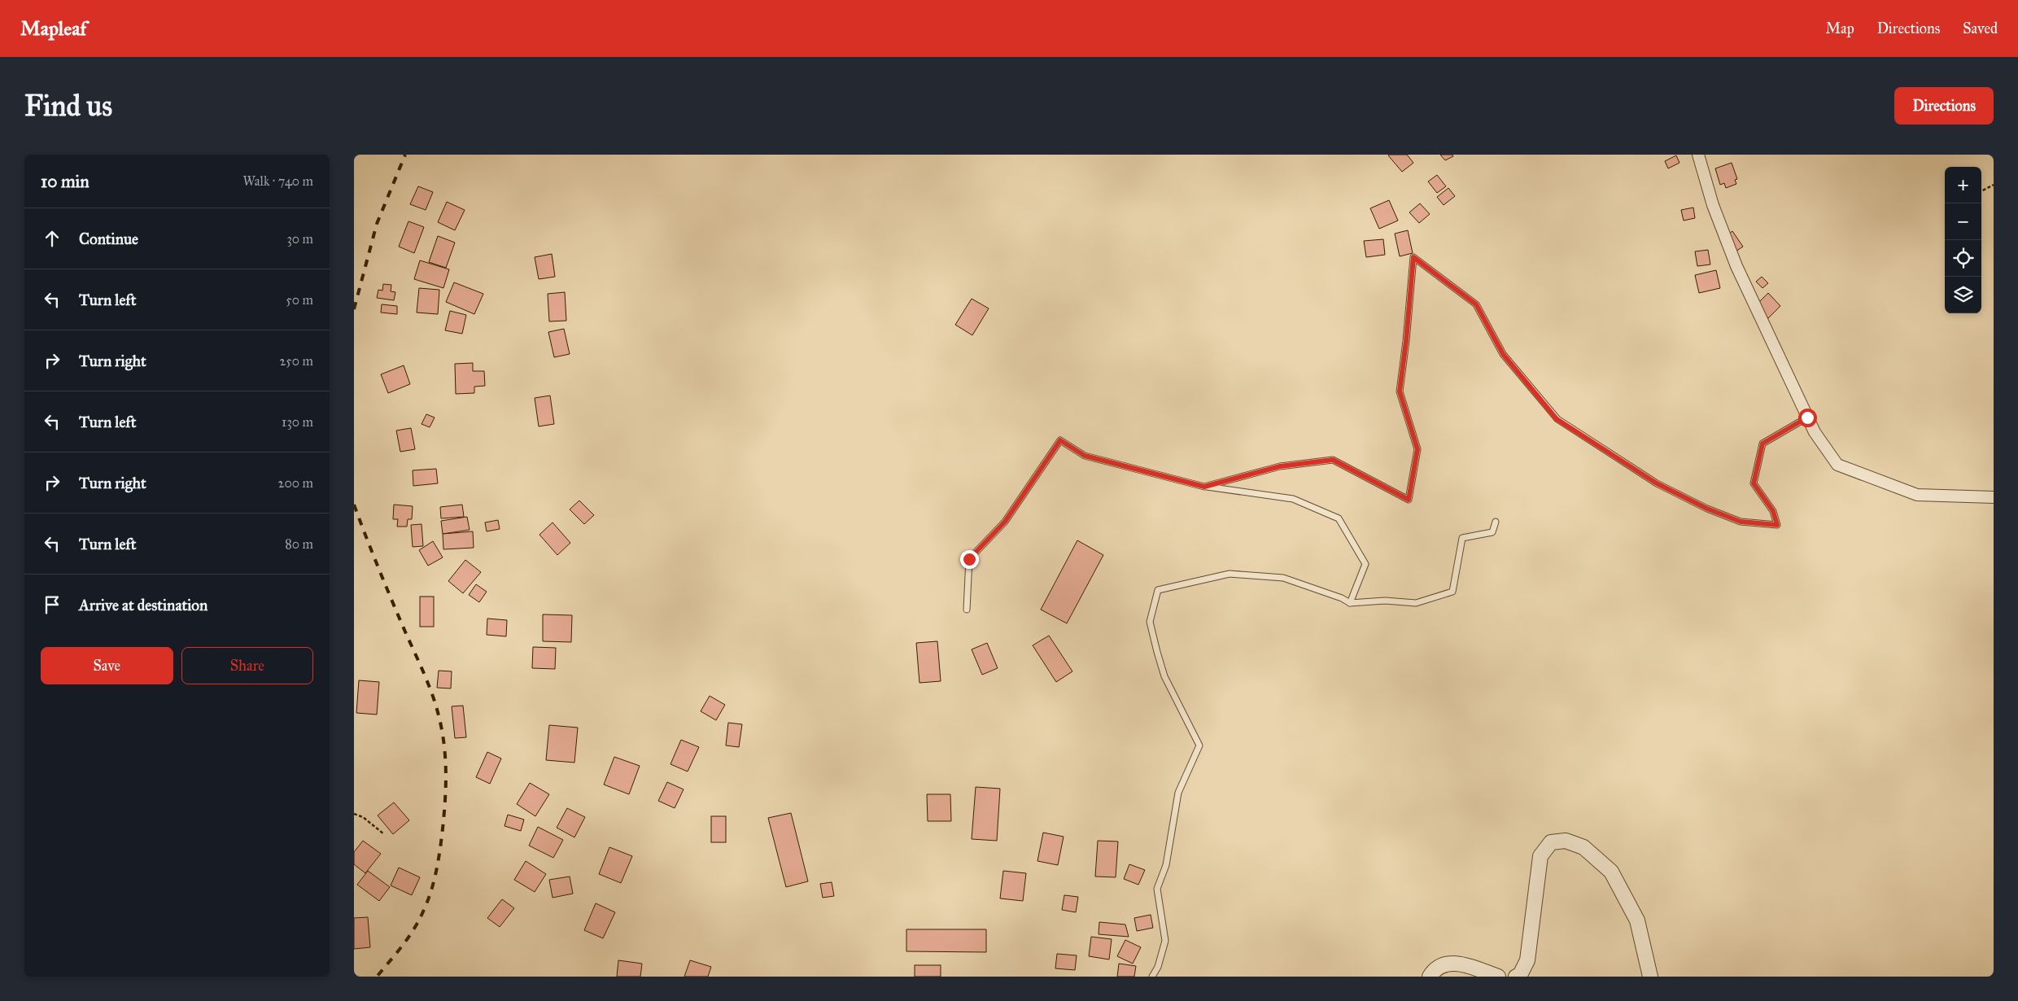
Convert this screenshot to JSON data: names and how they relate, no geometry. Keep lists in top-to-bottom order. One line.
{"page":{"header":"Mapleaf","nav":["Map","Directions","Saved"],"buttons":["Directions",["Save","Share"]],"title":"Find us","heading":["10 min","Walk · 740 m"],"map_buttons":["+","−"],"list":[["Continue","30 m"],["Turn left","50 m"],["Turn right","250 m"],["Turn left","130 m"],["Turn right","200 m"],["Turn left","80 m"],"Arrive at destination"]}}
